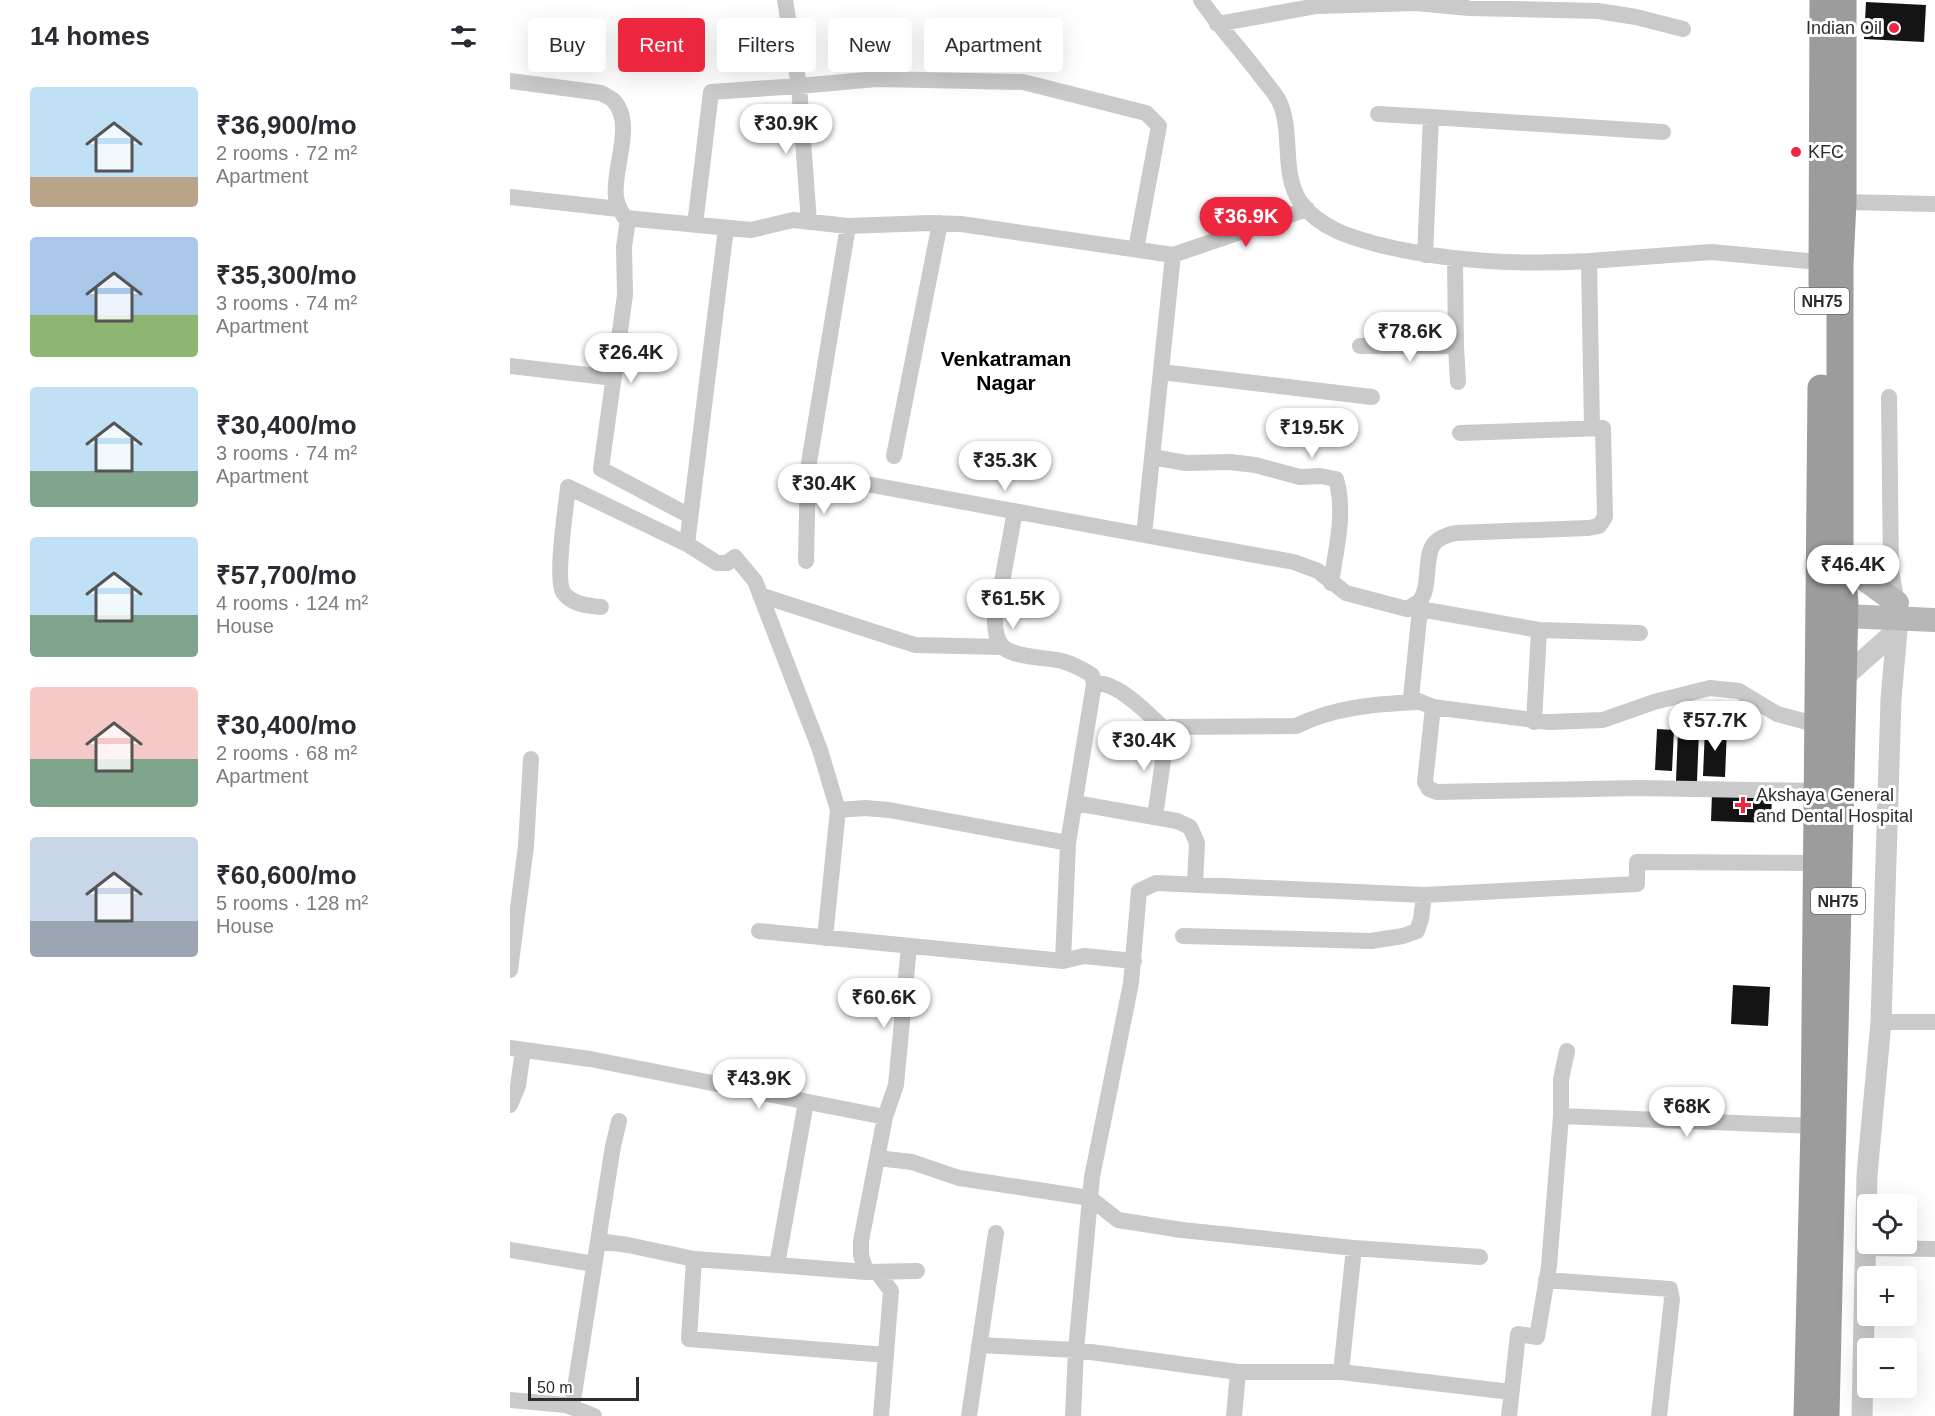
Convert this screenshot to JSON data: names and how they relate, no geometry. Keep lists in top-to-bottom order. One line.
{"streets":{"highway":["NH75"]},"districts":["Venkatraman Nagar"],"places":{"other":["Indian Oil","KFC"],"health":["Akshaya General and Dental Hospital"]},"scale_bar":"50 m","page":{"heading":"14 homes","chip":["Buy","Rent","Filters","New","Apartment"],"list":[{"name":"₹36,900/mo","note":"2 rooms · 72 m² · Apartment"},{"name":"₹35,300/mo","note":"3 rooms · 74 m² · Apartment"},{"name":"₹30,400/mo","note":"3 rooms · 74 m² · Apartment"},{"name":"₹57,700/mo","note":"4 rooms · 124 m² · House"},{"name":"₹30,400/mo","note":"2 rooms · 68 m² · Apartment"},{"name":"₹60,600/mo","note":"5 rooms · 128 m² · House"}],"price":["₹30.9K","₹36.9K","₹78.6K","₹26.4K","₹19.5K","₹35.3K","₹30.4K","₹46.4K","₹61.5K","₹57.7K","₹30.4K","₹60.6K","₹43.9K","₹68K"],"map_buttons":["+","−"],"scale":"50 m"}}
